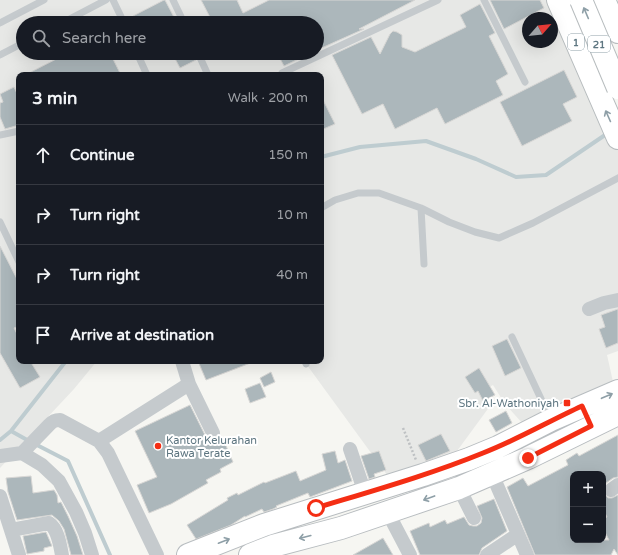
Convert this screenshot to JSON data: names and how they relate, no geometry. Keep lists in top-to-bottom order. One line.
{"streets":{"main road":["1","21"]},"crossings":[["1","21"]],"places":{"transit":["Sbr. Al-Wathoniyah"],"other":["Kantor Kelurahan Rawa Terate"]},"north":"top right","page":{"search":"Search here","heading":["3 min","Walk · 200 m"],"list":[["Continue","150 m"],["Turn right","10 m"],["Turn right","40 m"],"Arrive at destination"],"map_buttons":["+","−"]}}
